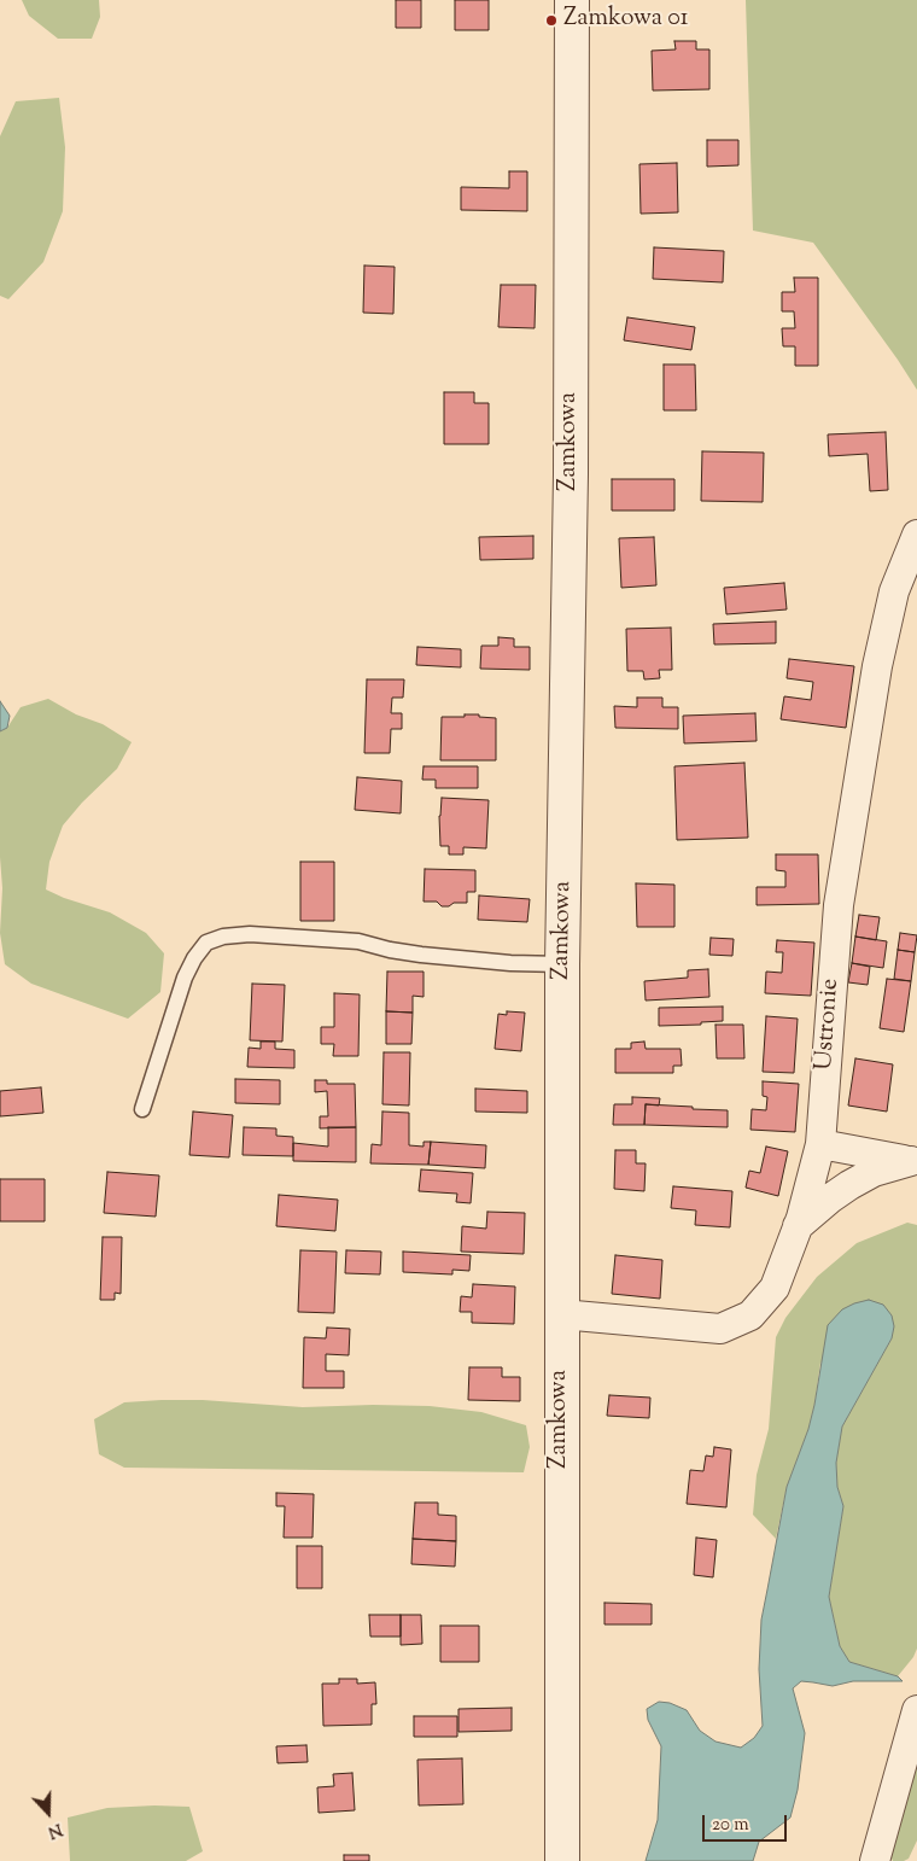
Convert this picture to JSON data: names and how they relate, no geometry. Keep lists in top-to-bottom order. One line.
{"streets":{"street":["Zamkowa","Ustronie"]},"crossings":[["Zamkowa","Ustronie"]],"places":["Zamkowa 01"],"scale_bar":"20 m","north":"bottom"}
